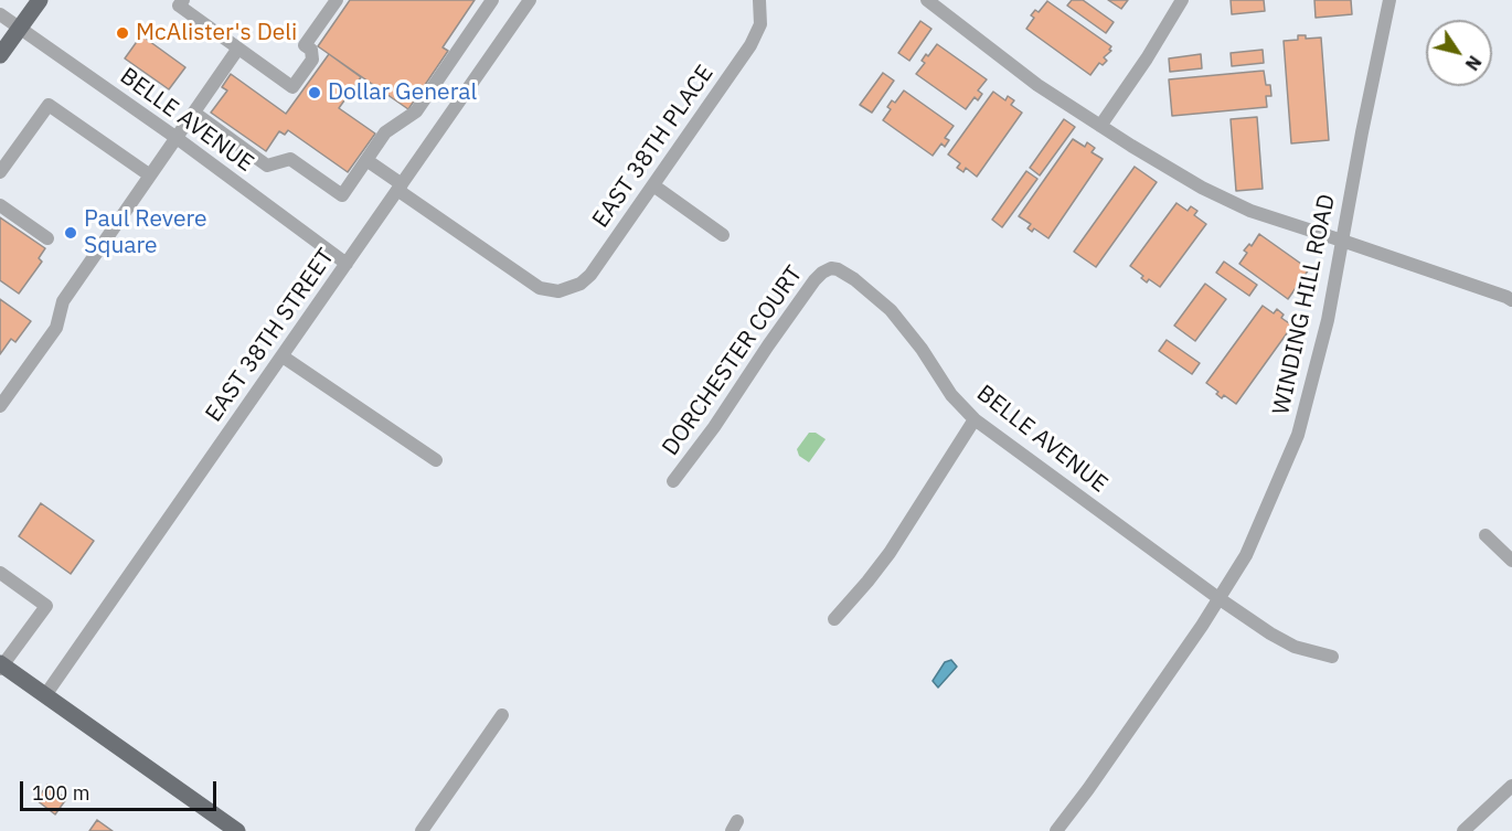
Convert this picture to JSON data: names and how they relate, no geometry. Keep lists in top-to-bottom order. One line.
{"streets":{"street":["BELLE AVENUE","EAST 38TH PLACE","WINDING HILL ROAD","EAST 38TH STREET","DORCHESTER COURT"]},"crossings":[["BELLE AVENUE","WINDING HILL ROAD"],["BELLE AVENUE","EAST 38TH STREET"],["BELLE AVENUE","DORCHESTER COURT"],["EAST 38TH PLACE","EAST 38TH STREET"]],"places":["McAlister's Deli","Dollar General","Paul Revere Square"],"scale_bar":"100 m","north":"bottom right"}
